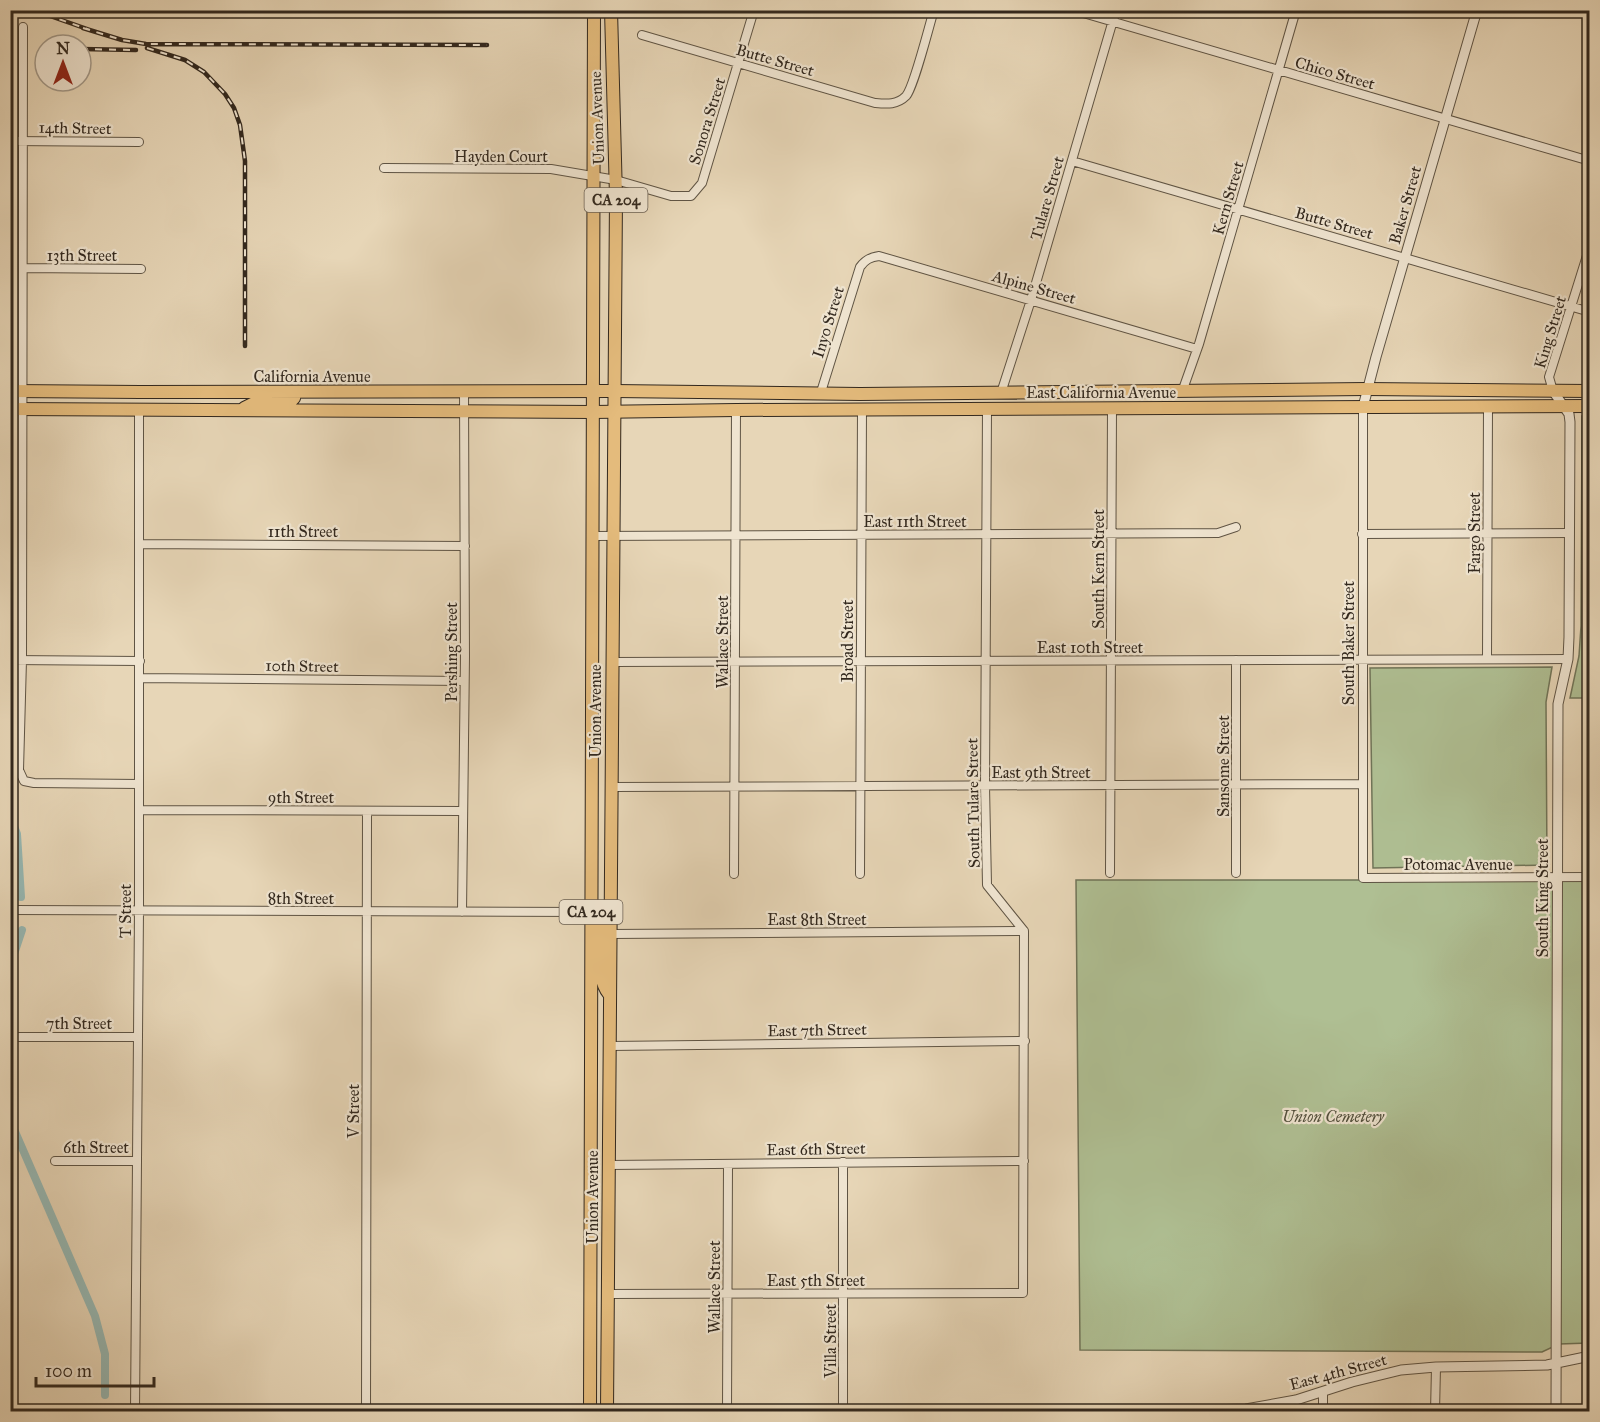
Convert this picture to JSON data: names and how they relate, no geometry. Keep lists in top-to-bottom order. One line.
{"streets":{"main road":["Union Avenue","CA 204","California Avenue","East California Avenue"],"street":["Butte Street","Chico Street","Sonora Street","14th Street","Hayden Court","Tulare Street","Kern Street","Baker Street","13th Street","Alpine Street","Inyo Street","King Street","East 11th Street","11th Street","Fargo Street","South Kern Street","Broad Street","Wallace Street","South Baker Street","East 10th Street","Pershing Street","10th Street","Sansome Street","East 9th Street","9th Street","South Tulare Street","Potomac Avenue","8th Street","South King Street","T Street","East 8th Street","7th Street","East 7th Street","V Street","6th Street","East 6th Street","East 5th Street","Villa Street","East 4th Street"]},"crossings":[["Butte Street","Sonora Street"],["Butte Street","Tulare Street"],["Butte Street","Kern Street"],["Butte Street","Baker Street"],["Butte Street","King Street"],["Chico Street","Tulare Street"],["Chico Street","Kern Street"],["Chico Street","Baker Street"],["Union Avenue","Sonora Street"],["Union Avenue","Hayden Court"],["Union Avenue","California Avenue"],["Union Avenue","East California Avenue"],["Union Avenue","East 11th Street"],["Union Avenue","East 10th Street"],["Union Avenue","East 9th Street"],["Union Avenue","8th Street"],["Union Avenue","East 8th Street"],["Union Avenue","East 7th Street"],["Union Avenue","East 6th Street"],["Union Avenue","East 5th Street"],["Sonora Street","Hayden Court"],["Tulare Street","Alpine Street"],["Tulare Street","East California Avenue"],["Kern Street","Alpine Street"],["Kern Street","East California Avenue"],["Baker Street","East California Avenue"],["Baker Street","South Baker Street"],["Alpine Street","Inyo Street"],["Inyo Street","East California Avenue"],["King Street","East California Avenue"],["King Street","South King Street"],["California Avenue","East California Avenue"],["California Avenue","Pershing Street"],["East California Avenue","Fargo Street"],["East California Avenue","South Kern Street"],["East California Avenue","Broad Street"],["East California Avenue","Wallace Street"],["East California Avenue","South Baker Street"],["East California Avenue","South Tulare Street"],["East California Avenue","South King Street"],["East 11th Street","South Kern Street"],["East 11th Street","Broad Street"],["East 11th Street","Wallace Street"],["East 11th Street","South Tulare Street"],["11th Street","Pershing Street"],["11th Street","T Street"],["Fargo Street","East 10th Street"],["South Kern Street","East 10th Street"],["South Kern Street","East 9th Street"],["Broad Street","East 10th Street"],["Broad Street","East 9th Street"],["Wallace Street","East 10th Street"],["Wallace Street","East 9th Street"],["Wallace Street","East 6th Street"],["Wallace Street","East 5th Street"],["South Baker Street","East 10th Street"],["South Baker Street","East 9th Street"],["South Baker Street","Potomac Avenue"],["East 10th Street","Sansome Street"],["East 10th Street","South Tulare Street"],["East 10th Street","South King Street"],["Pershing Street","10th Street"],["Pershing Street","9th Street"],["Pershing Street","8th Street"],["10th Street","T Street"],["Sansome Street","East 9th Street"],["East 9th Street","South Tulare Street"],["9th Street","T Street"],["9th Street","V Street"],["South Tulare Street","East 8th Street"],["Potomac Avenue","South King Street"],["8th Street","T Street"],["8th Street","V Street"],["South King Street","East 4th Street"],["T Street","7th Street"],["T Street","6th Street"],["East 6th Street","East 5th Street"],["East 6th Street","Villa Street"],["East 5th Street","Villa Street"]],"parks":["Union Cemetery"],"scale_bar":"100 m","north":"top"}
